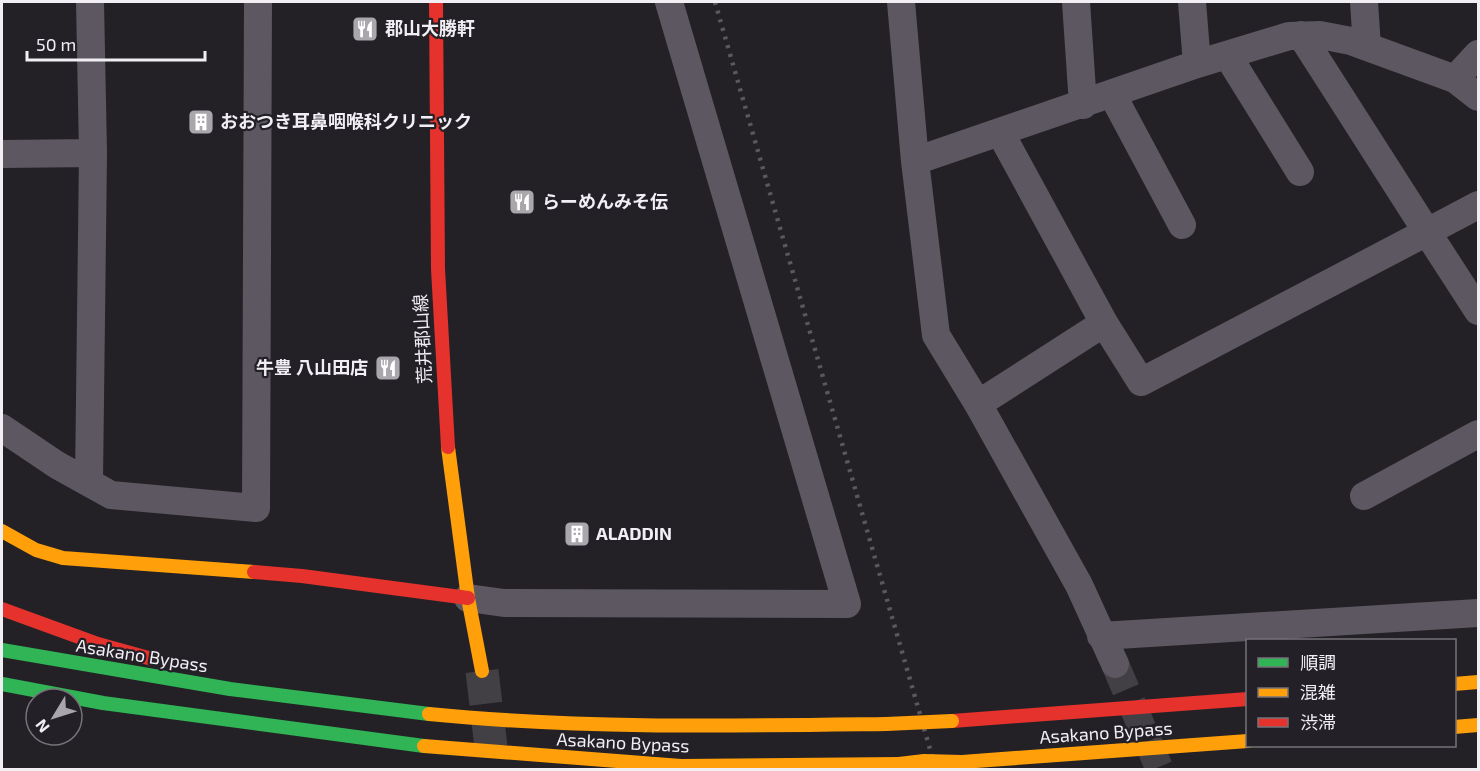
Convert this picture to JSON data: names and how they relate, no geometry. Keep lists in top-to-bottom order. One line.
{"streets":{"main road":["荒井郡山線","Asakano Bypass"]},"places":{"restaurant":["郡山大勝軒","らーめんみそ伝","牛豊 八山田店"],"building":["おおつき耳鼻咽喉科クリニック","ALADDIN"]},"legend":["順調","混雑","渋滞"],"scale_bar":"50 m","north":"bottom left"}
